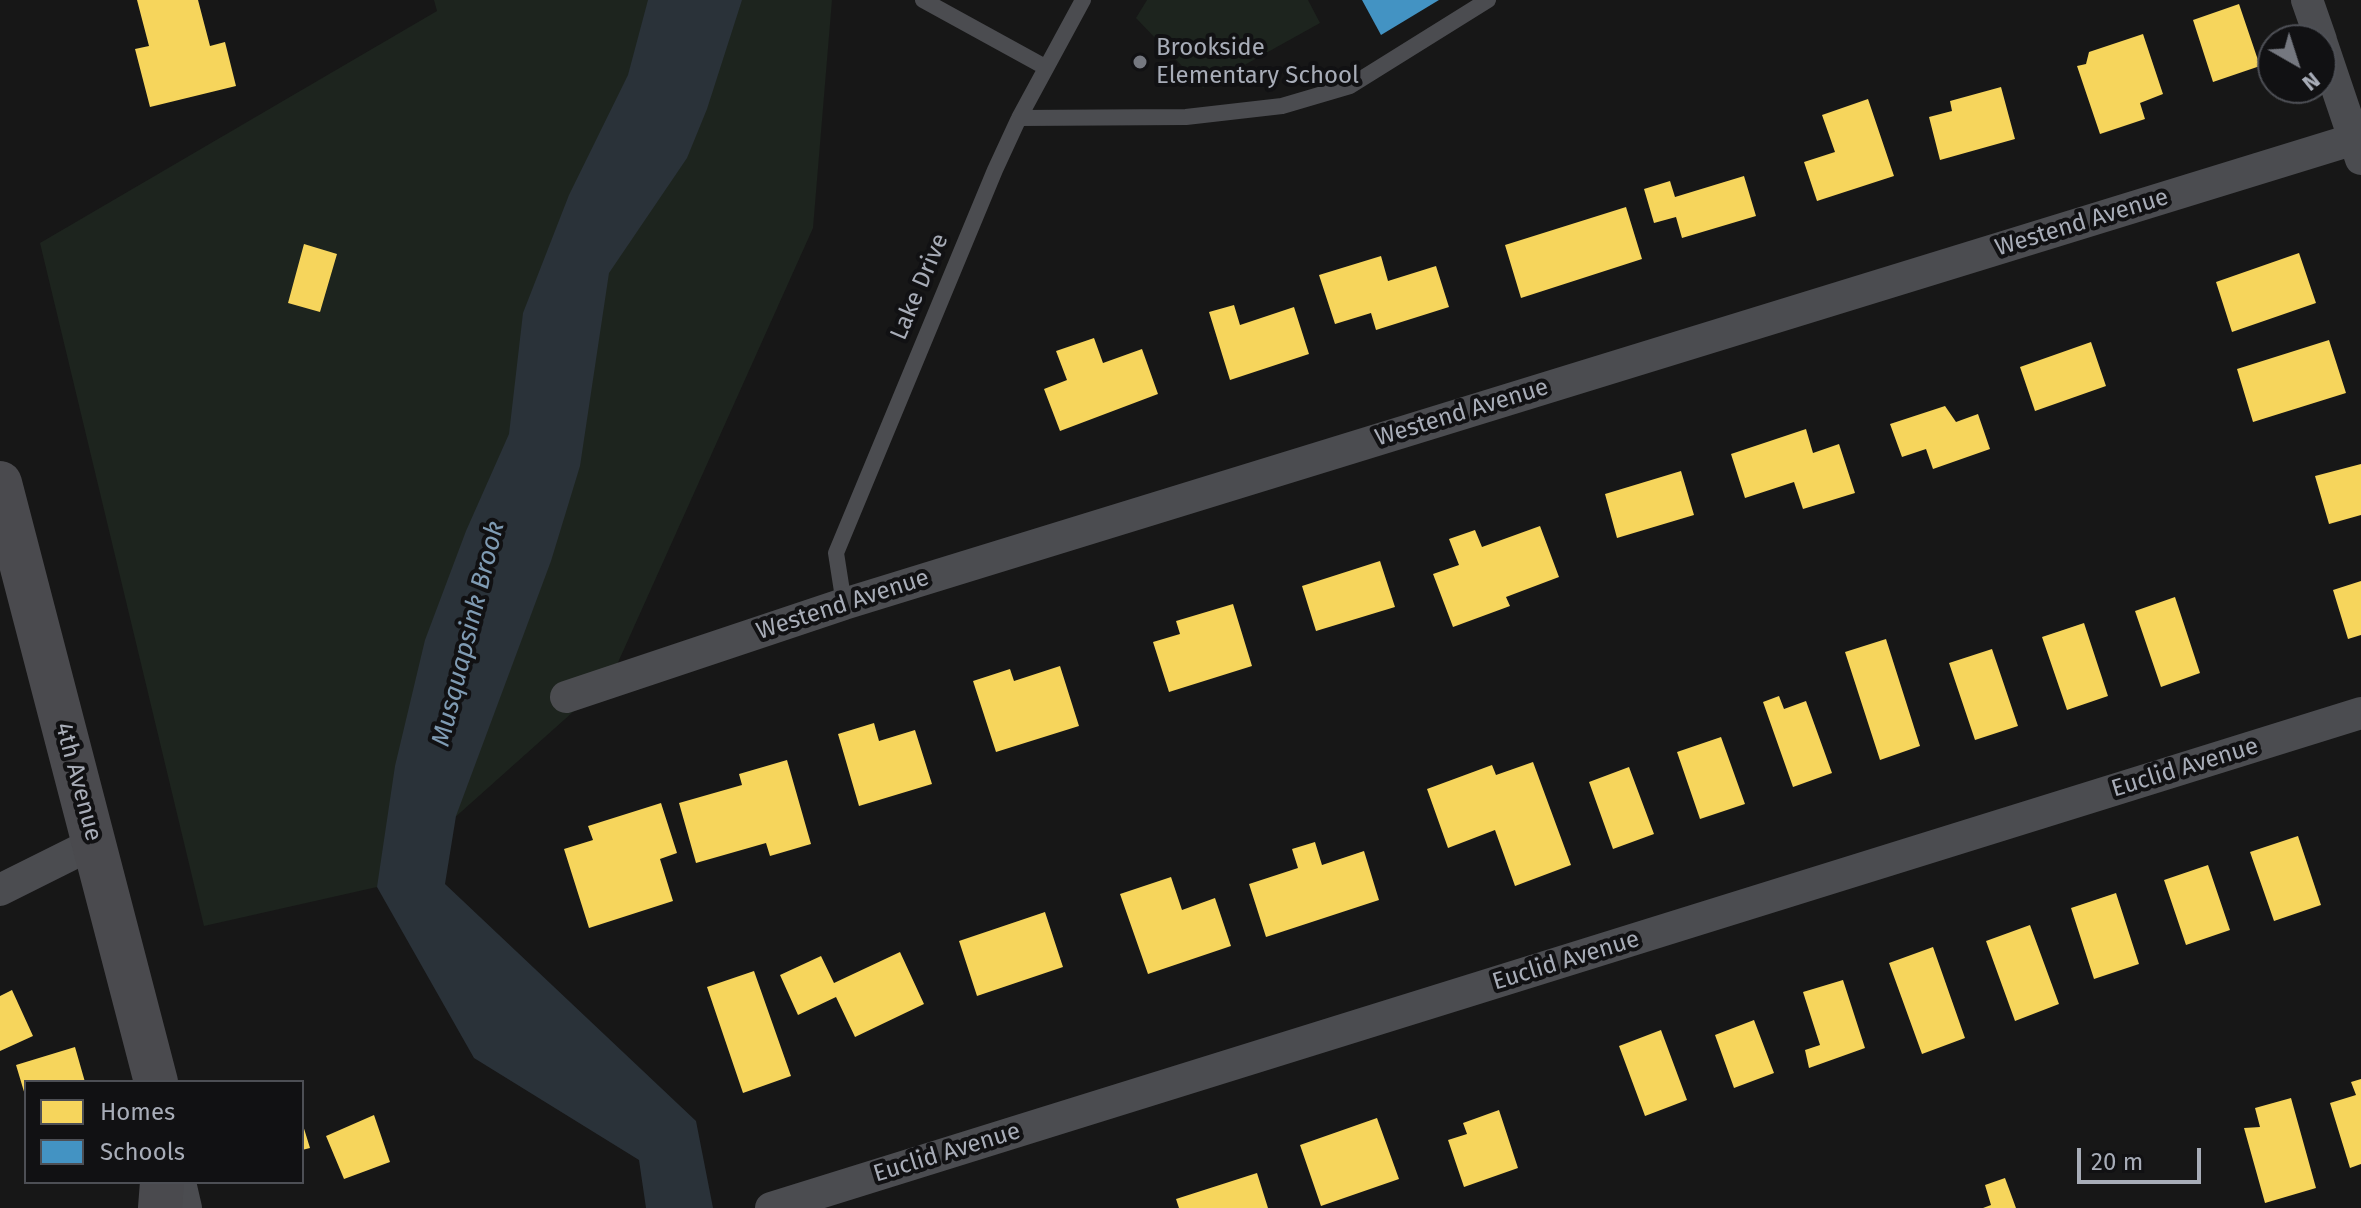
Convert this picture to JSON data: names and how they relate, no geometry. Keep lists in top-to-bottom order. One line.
{"streets":{"main road":["4th Avenue"],"street":["Westend Avenue","Euclid Avenue"],"lane":["Lake Drive"]},"crossings":[["Westend Avenue","Lake Drive"]],"water":["Musquapsink Brook"],"places":["Brookside Elementary School"],"legend":["Homes","Schools"],"scale_bar":"20 m","north":"bottom right"}
